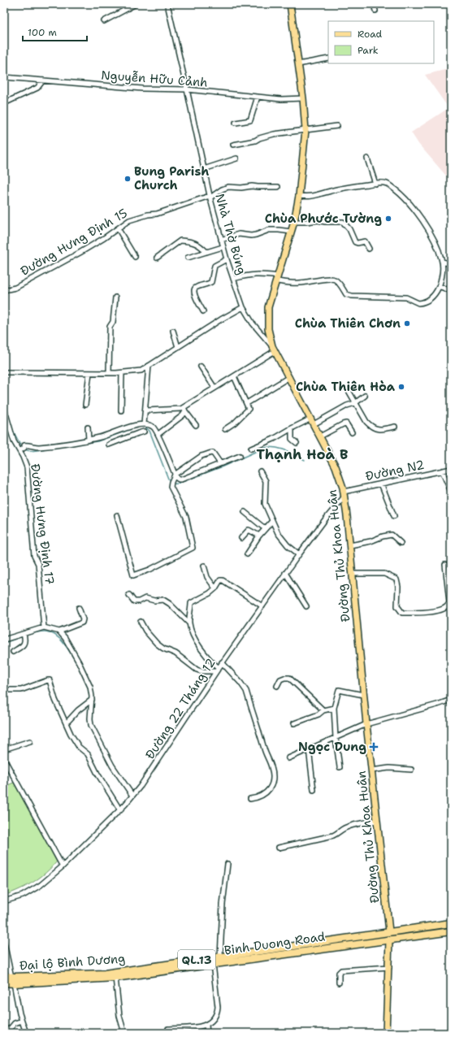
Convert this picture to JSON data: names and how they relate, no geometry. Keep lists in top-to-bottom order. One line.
{"streets":{"highway":["Binh Duong Road","QL.13","Đại lộ Bình Dương"],"main road":["Đường Thủ Khoa Huân"],"street":["Nguyễn Hữu Cảnh","Nhà Thờ Búng","Đường Hưng Định 15","Đường N2","Đường Hưng Định 17","Đường 22 Tháng 12"]},"crossings":[["Nguyễn Hữu Cảnh","Nhà Thờ Búng"],["Nguyễn Hữu Cảnh","Đường Thủ Khoa Huân"],["Nhà Thờ Búng","Đường Hưng Định 15"],["Nhà Thờ Búng","Đường Thủ Khoa Huân"],["Đường N2","Đường Thủ Khoa Huân"],["Đường N2","Đường 22 Tháng 12"],["Đường Thủ Khoa Huân","Đường 22 Tháng 12"],["Đường Thủ Khoa Huân","QL.13"],["Đường Thủ Khoa Huân","Đại lộ Bình Dương"],["QL.13","Đại lộ Bình Dương"]],"districts":["Thạnh Hoà B"],"places":{"other":["Bung Parish Church","Chùa Phước Tường","Chùa Thiên Chơn","Chùa Thiên Hòa"],"health":["Ngọc Dung"]},"legend":["Road","Park"],"scale_bar":"100 m"}
